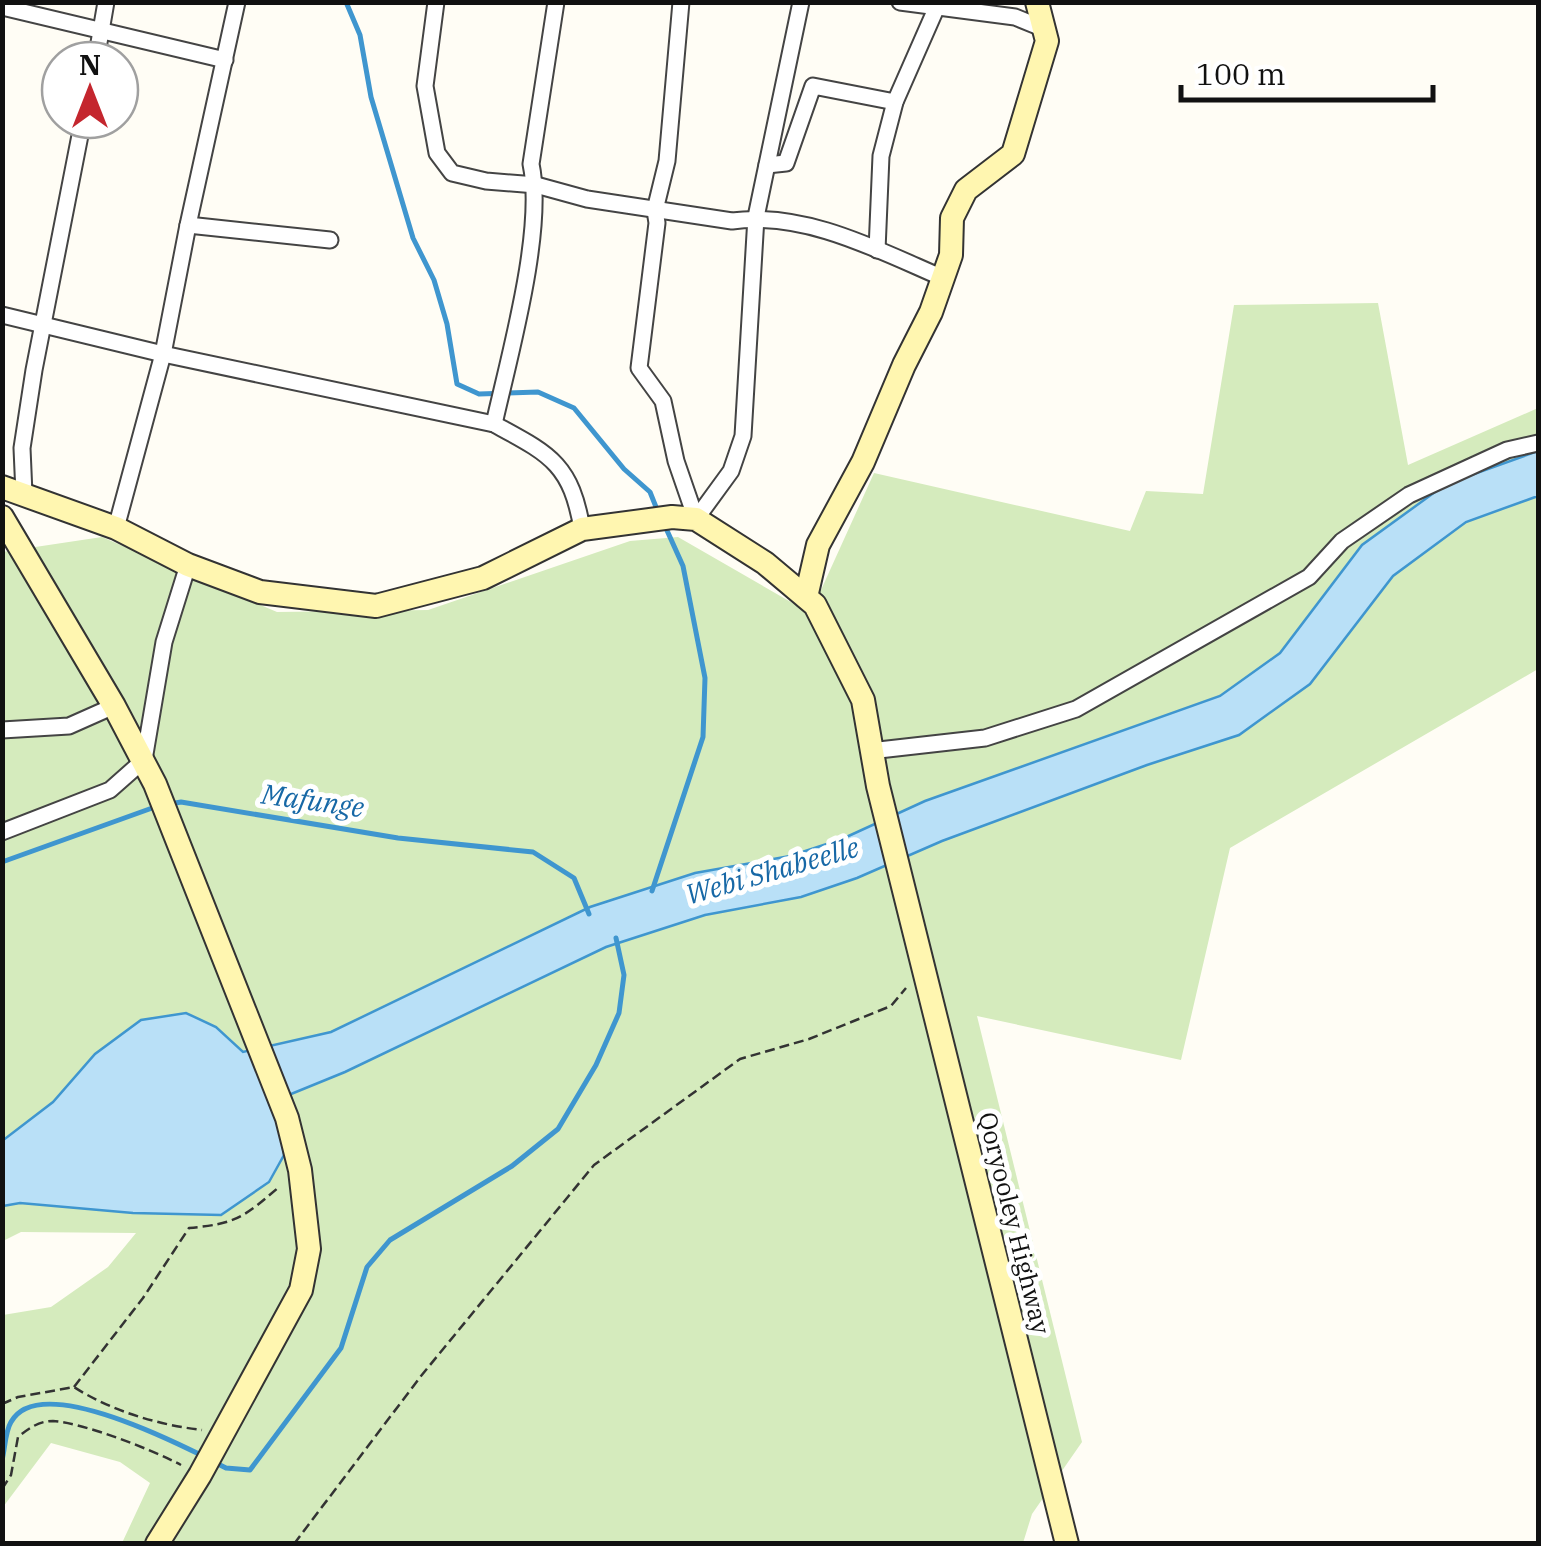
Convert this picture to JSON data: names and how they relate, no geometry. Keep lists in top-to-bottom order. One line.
{"streets":{"street":["Qoryooley Highway"]},"water":["Mafunge","Webi Shabeelle"],"scale_bar":"100 m","north":"top"}
